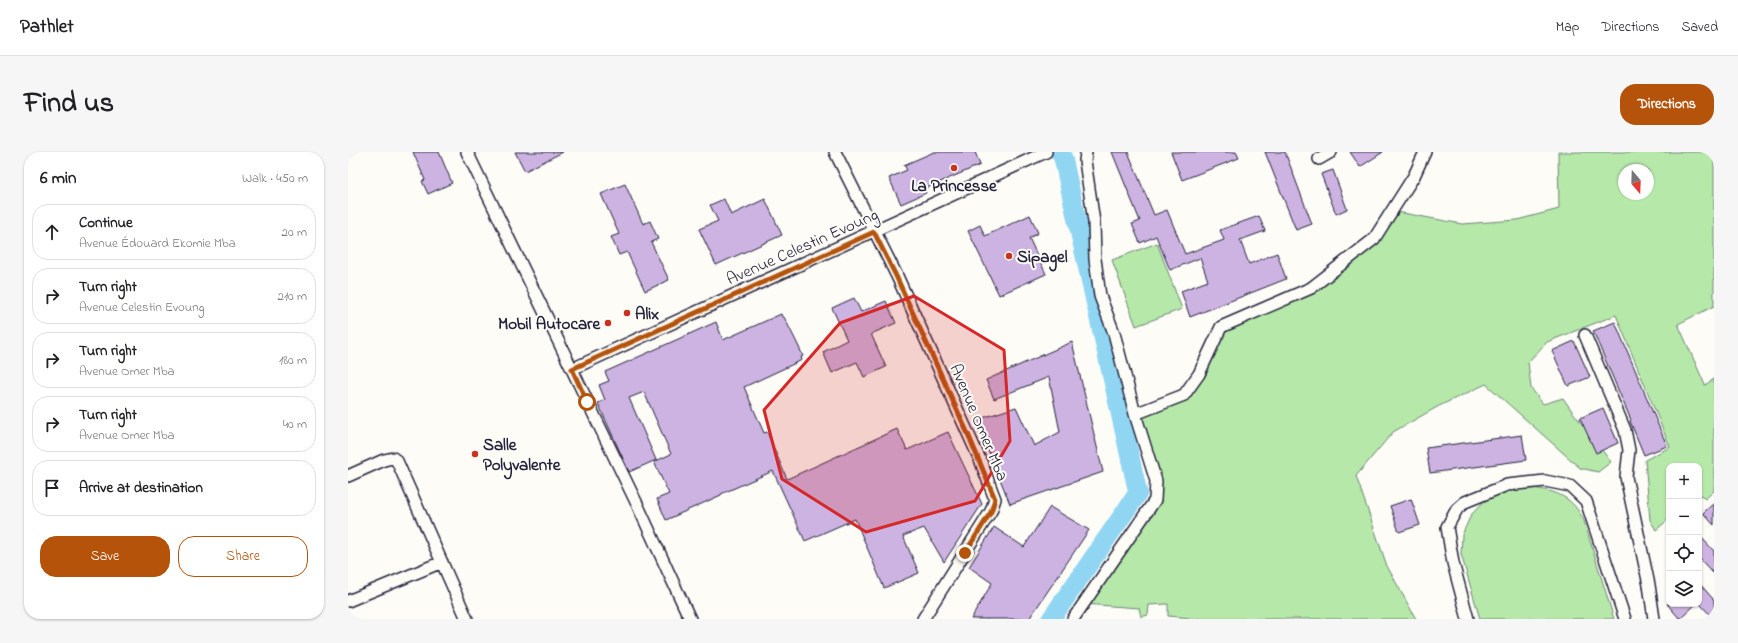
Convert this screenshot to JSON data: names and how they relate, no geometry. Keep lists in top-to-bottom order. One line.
{"streets":{"street":["Avenue Celestin Evoung","Avenue Omer Mba"]},"crossings":[["Avenue Celestin Evoung","Avenue Omer Mba"]],"places":["La Princesse","Sipagel","Alix","Mobil Autocare","Salle Polyvalente"],"north":"bottom","page":{"header":"Pathlet","nav":["Map","Directions","Saved"],"title":"Find us","buttons":["Directions",["Save","Share"]],"heading":["6 min","Walk · 450 m"],"list":[["Continue","Avenue Édouard Ekomie Mba","20 m"],["Turn right","Avenue Celestin Evoung","210 m"],["Turn right","Avenue Omer Mba","180 m"],["Turn right","Avenue Omer Mba","40 m"],"Arrive at destination"],"map_buttons":["+","−"]}}
